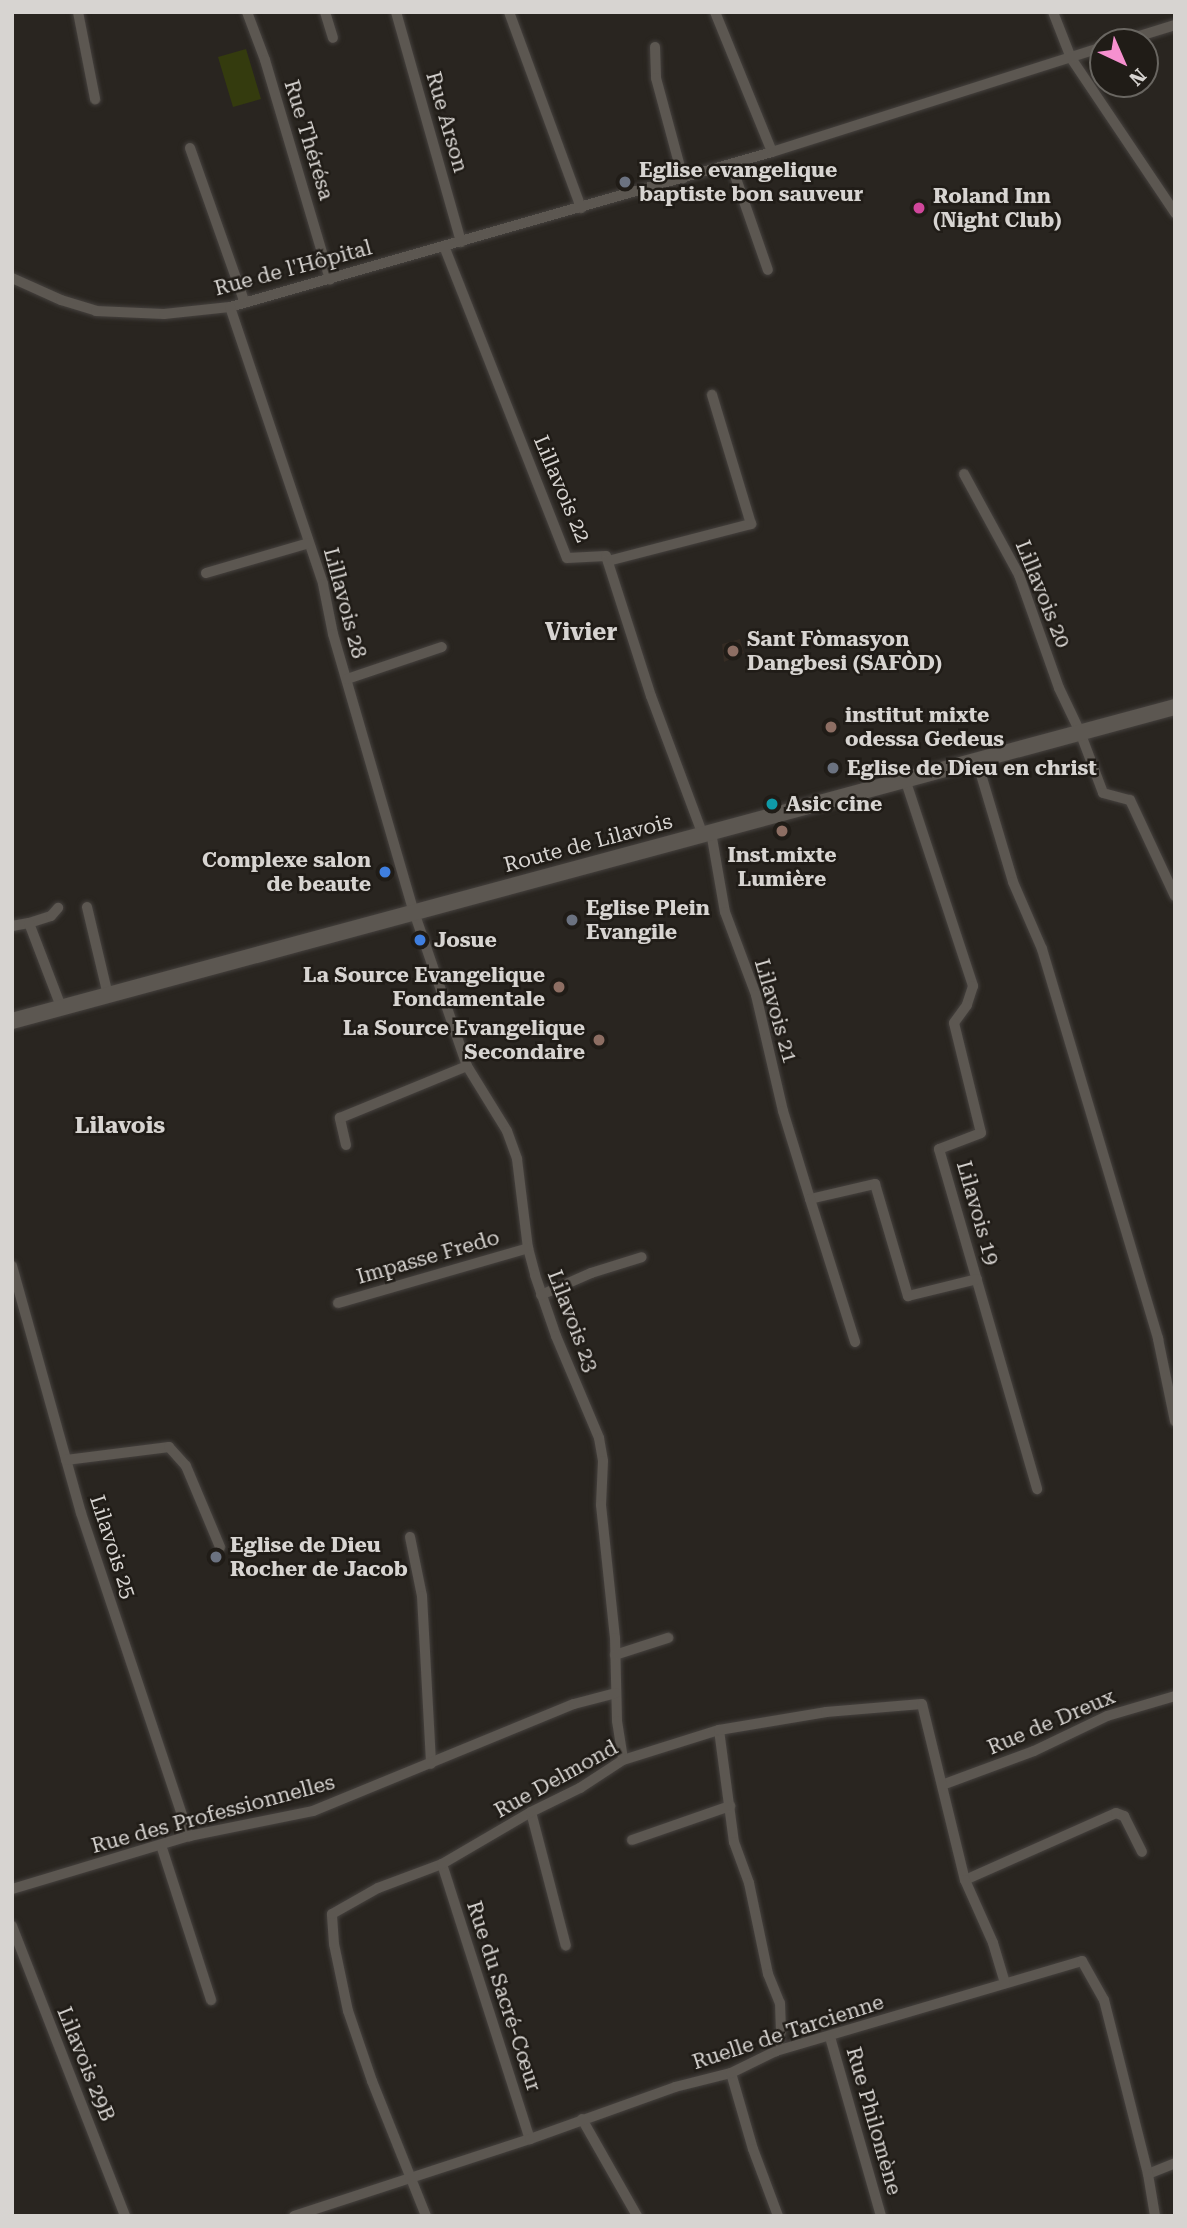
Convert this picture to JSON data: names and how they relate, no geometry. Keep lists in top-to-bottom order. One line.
{"streets":{"main road":["Route de Lilavois"],"street":["Rue Arson","Rue Thérésa","Rue de l'Hôpital","Lillavois 22","Lillavois 20","Lillavois 28","Lilavois 21","Lilavois 19","Impasse Fredo","Lilavois 23","Lilavois 25","Rue de Dreux","Rue Delmond","Rue des Professionnelles","Rue du Sacré-Cœur","Ruelle de Tarcienne","Lilavois 29B","Rue Philomène"]},"crossings":[["Rue Arson","Rue de l'Hôpital"],["Rue Thérésa","Rue de l'Hôpital"],["Rue de l'Hôpital","Lillavois 22"],["Rue de l'Hôpital","Lillavois 28"],["Lillavois 22","Route de Lilavois"],["Lillavois 22","Lilavois 21"],["Lillavois 20","Route de Lilavois"],["Lillavois 28","Route de Lilavois"],["Lillavois 28","Lilavois 23"],["Route de Lilavois","Lilavois 21"],["Route de Lilavois","Lilavois 19"],["Route de Lilavois","Lilavois 23"],["Impasse Fredo","Lilavois 23"],["Lilavois 23","Rue Delmond"],["Lilavois 23","Rue des Professionnelles"],["Lilavois 25","Rue des Professionnelles"],["Rue de Dreux","Rue Delmond"],["Rue Delmond","Rue du Sacré-Cœur"],["Rue Delmond","Ruelle de Tarcienne"],["Rue du Sacré-Cœur","Ruelle de Tarcienne"],["Ruelle de Tarcienne","Rue Philomène"]],"districts":["Vivier","Lilavois"],"places":["Eglise evangelique baptiste bon sauveur","Roland Inn (Night Club)","Sant Fòmasyon Dangbesi (SAFÒD)","institut mixte odessa Gedeus","Eglise de Dieu en christ","Asic cine","Inst.mixte Lumière","Complexe salon de beaute","Eglise Plein Evangile","Josue","La Source Evangelique Fondamentale","La Source Evangelique Secondaire","Eglise de Dieu Rocher de Jacob"],"north":"bottom right"}
